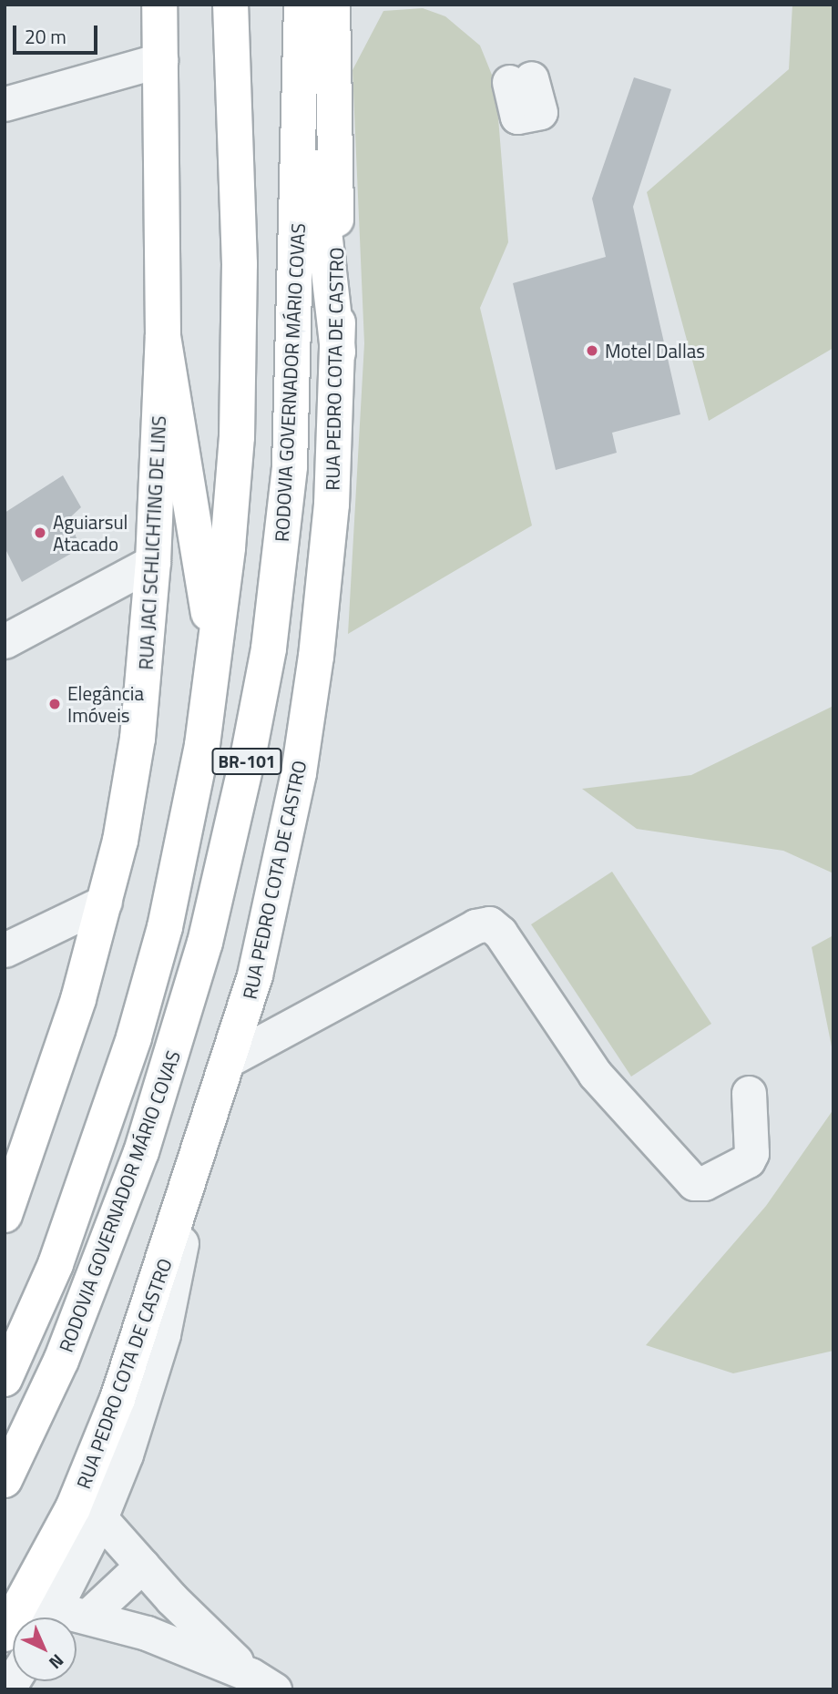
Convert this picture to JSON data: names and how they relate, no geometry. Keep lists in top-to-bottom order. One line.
{"streets":{"main road":["RUA PEDRO COTA DE CASTRO","RODOVIA GOVERNADOR MÁRIO COVAS","RUA JACI SCHLICHTING DE LINS","BR-101"]},"places":["Motel Dallas","Aguiarsul Atacado","Elegância Imóveis"],"scale_bar":"20 m","north":"bottom right"}
